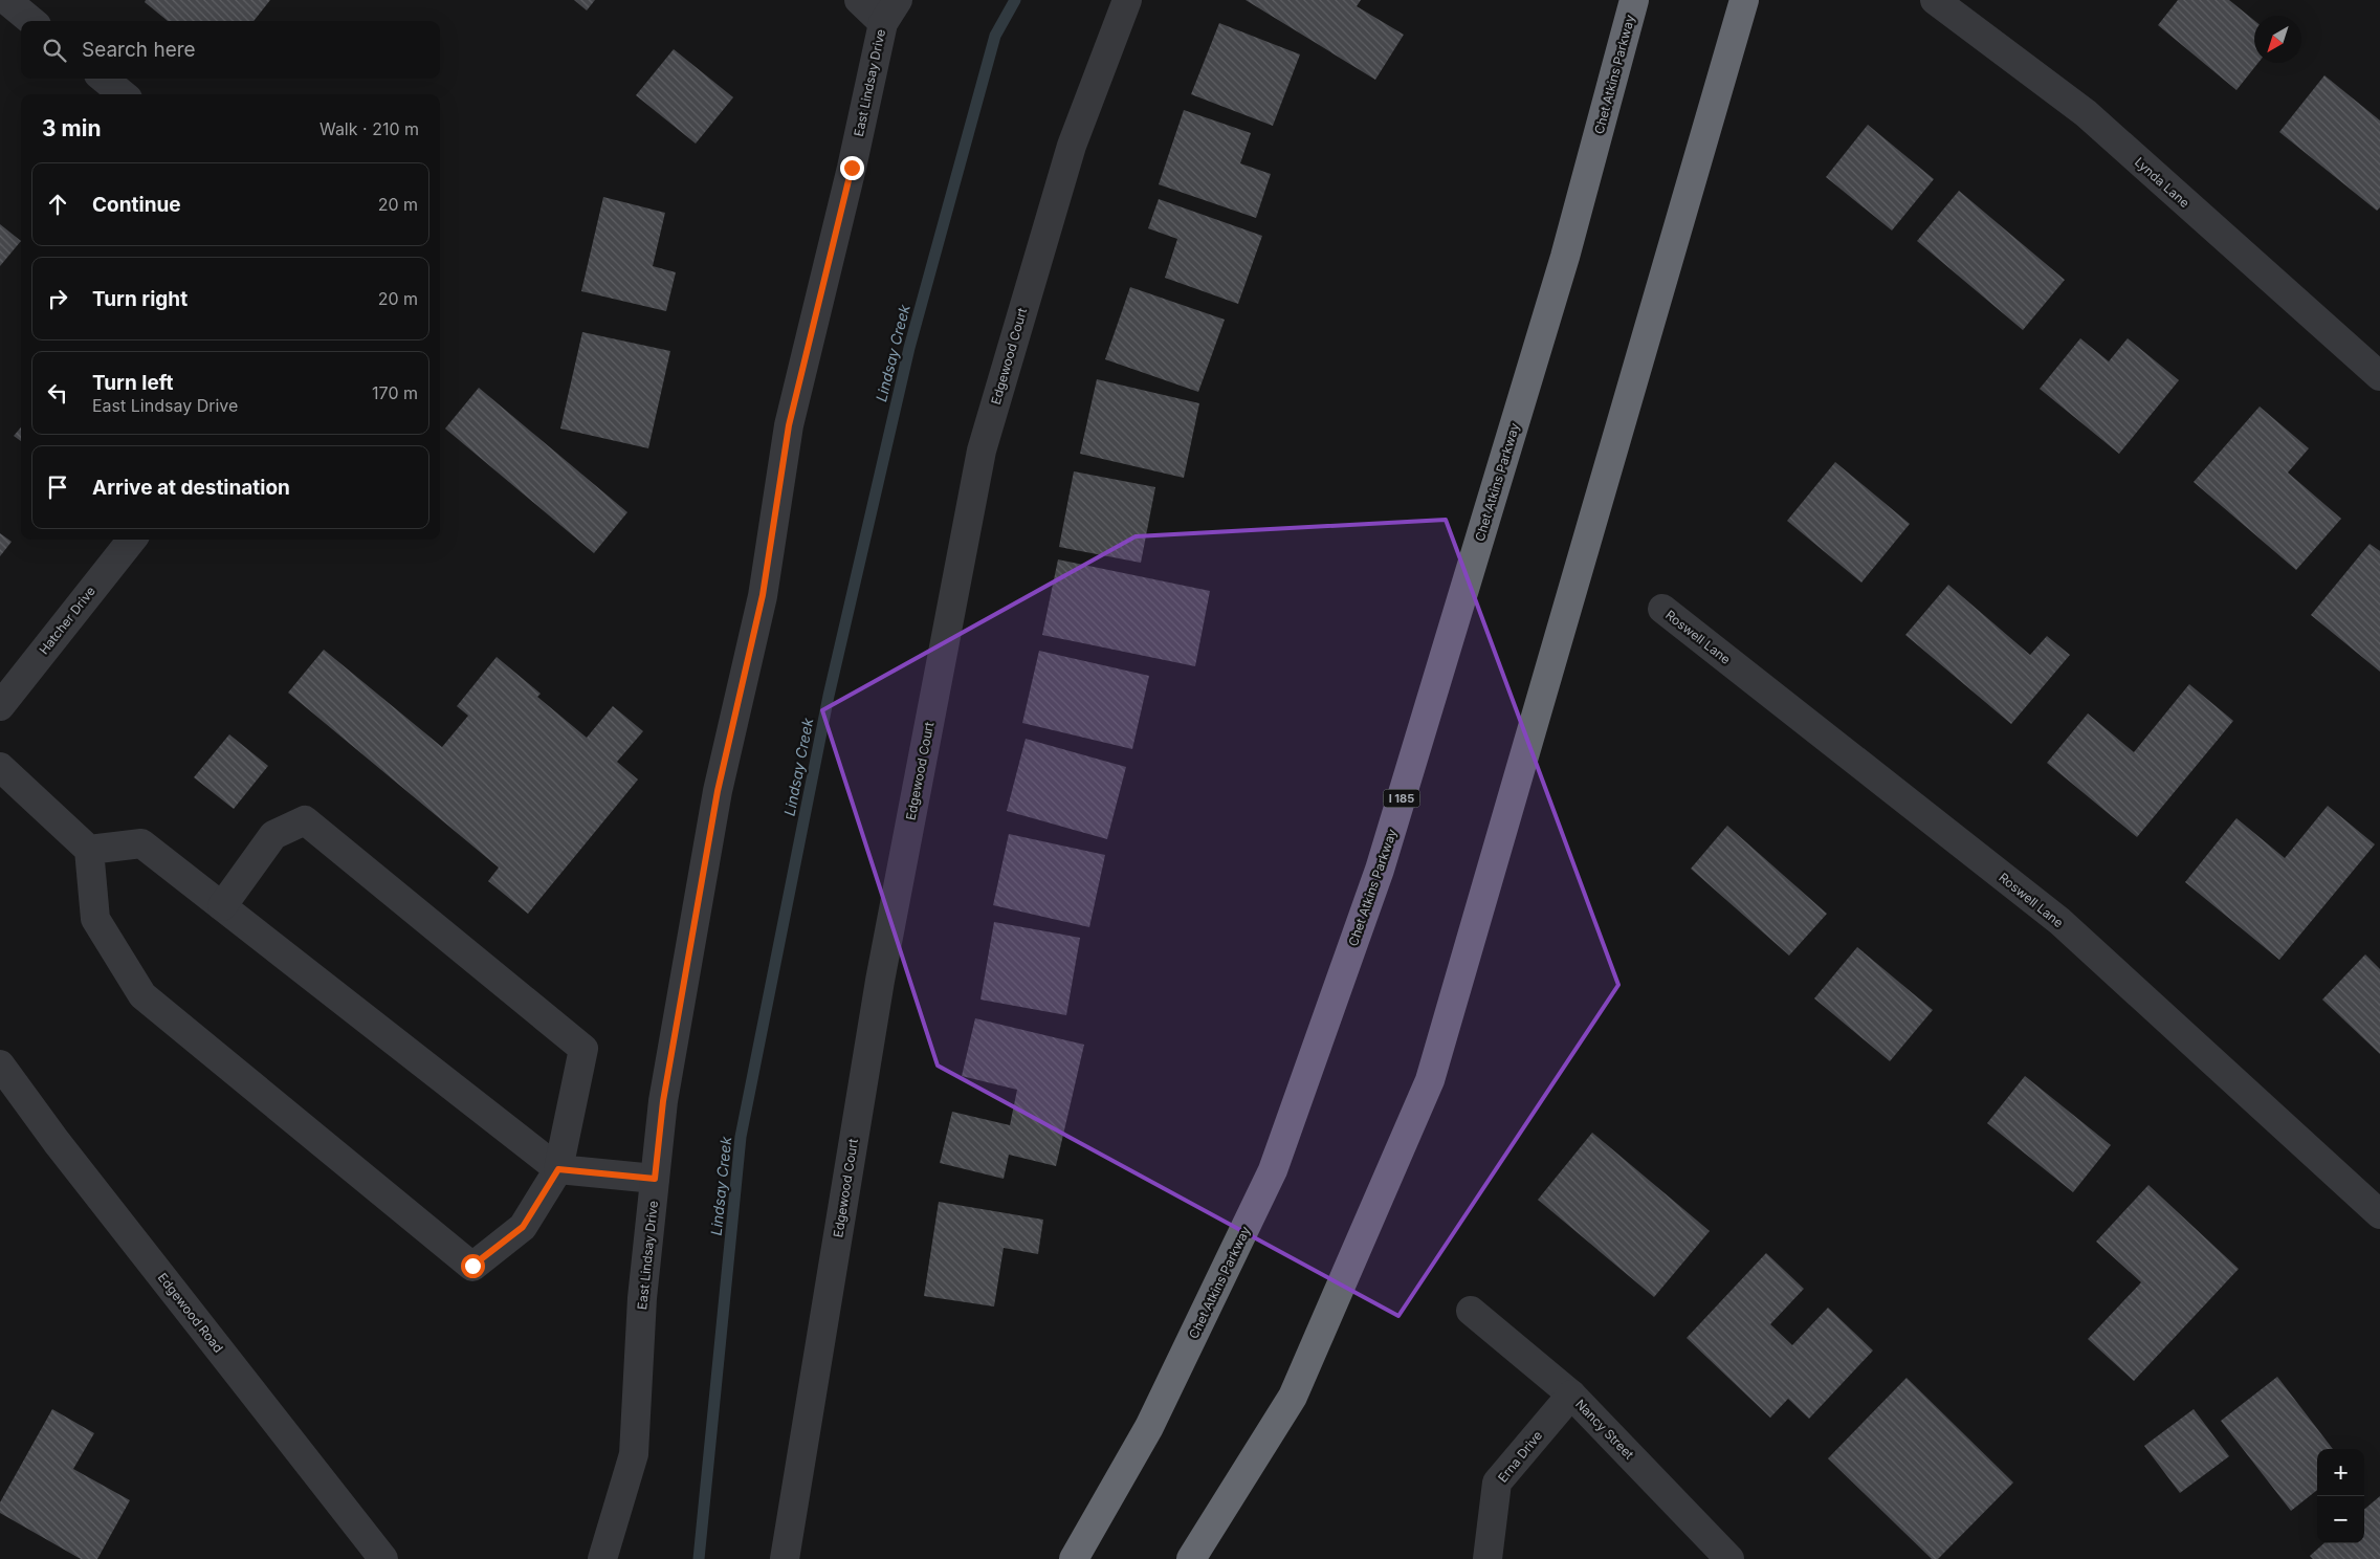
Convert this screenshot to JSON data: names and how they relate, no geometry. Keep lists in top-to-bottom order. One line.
{"streets":{"highway":["Chet Atkins Parkway","I 185"],"street":["East Lindsay Drive","Lynda Lane","Edgewood Court","Hatcher Drive","Roswell Lane","Edgewood Road","Nancy Street","Erna Drive"]},"crossings":[["Nancy Street","Erna Drive"]],"water":["Lindsay Creek"],"north":"bottom left","page":{"search":"Search here","heading":["3 min","Walk · 210 m"],"list":[["Continue","20 m"],["Turn right","20 m"],["Turn left","East Lindsay Drive","170 m"],"Arrive at destination"],"map_buttons":["+","−"]}}
